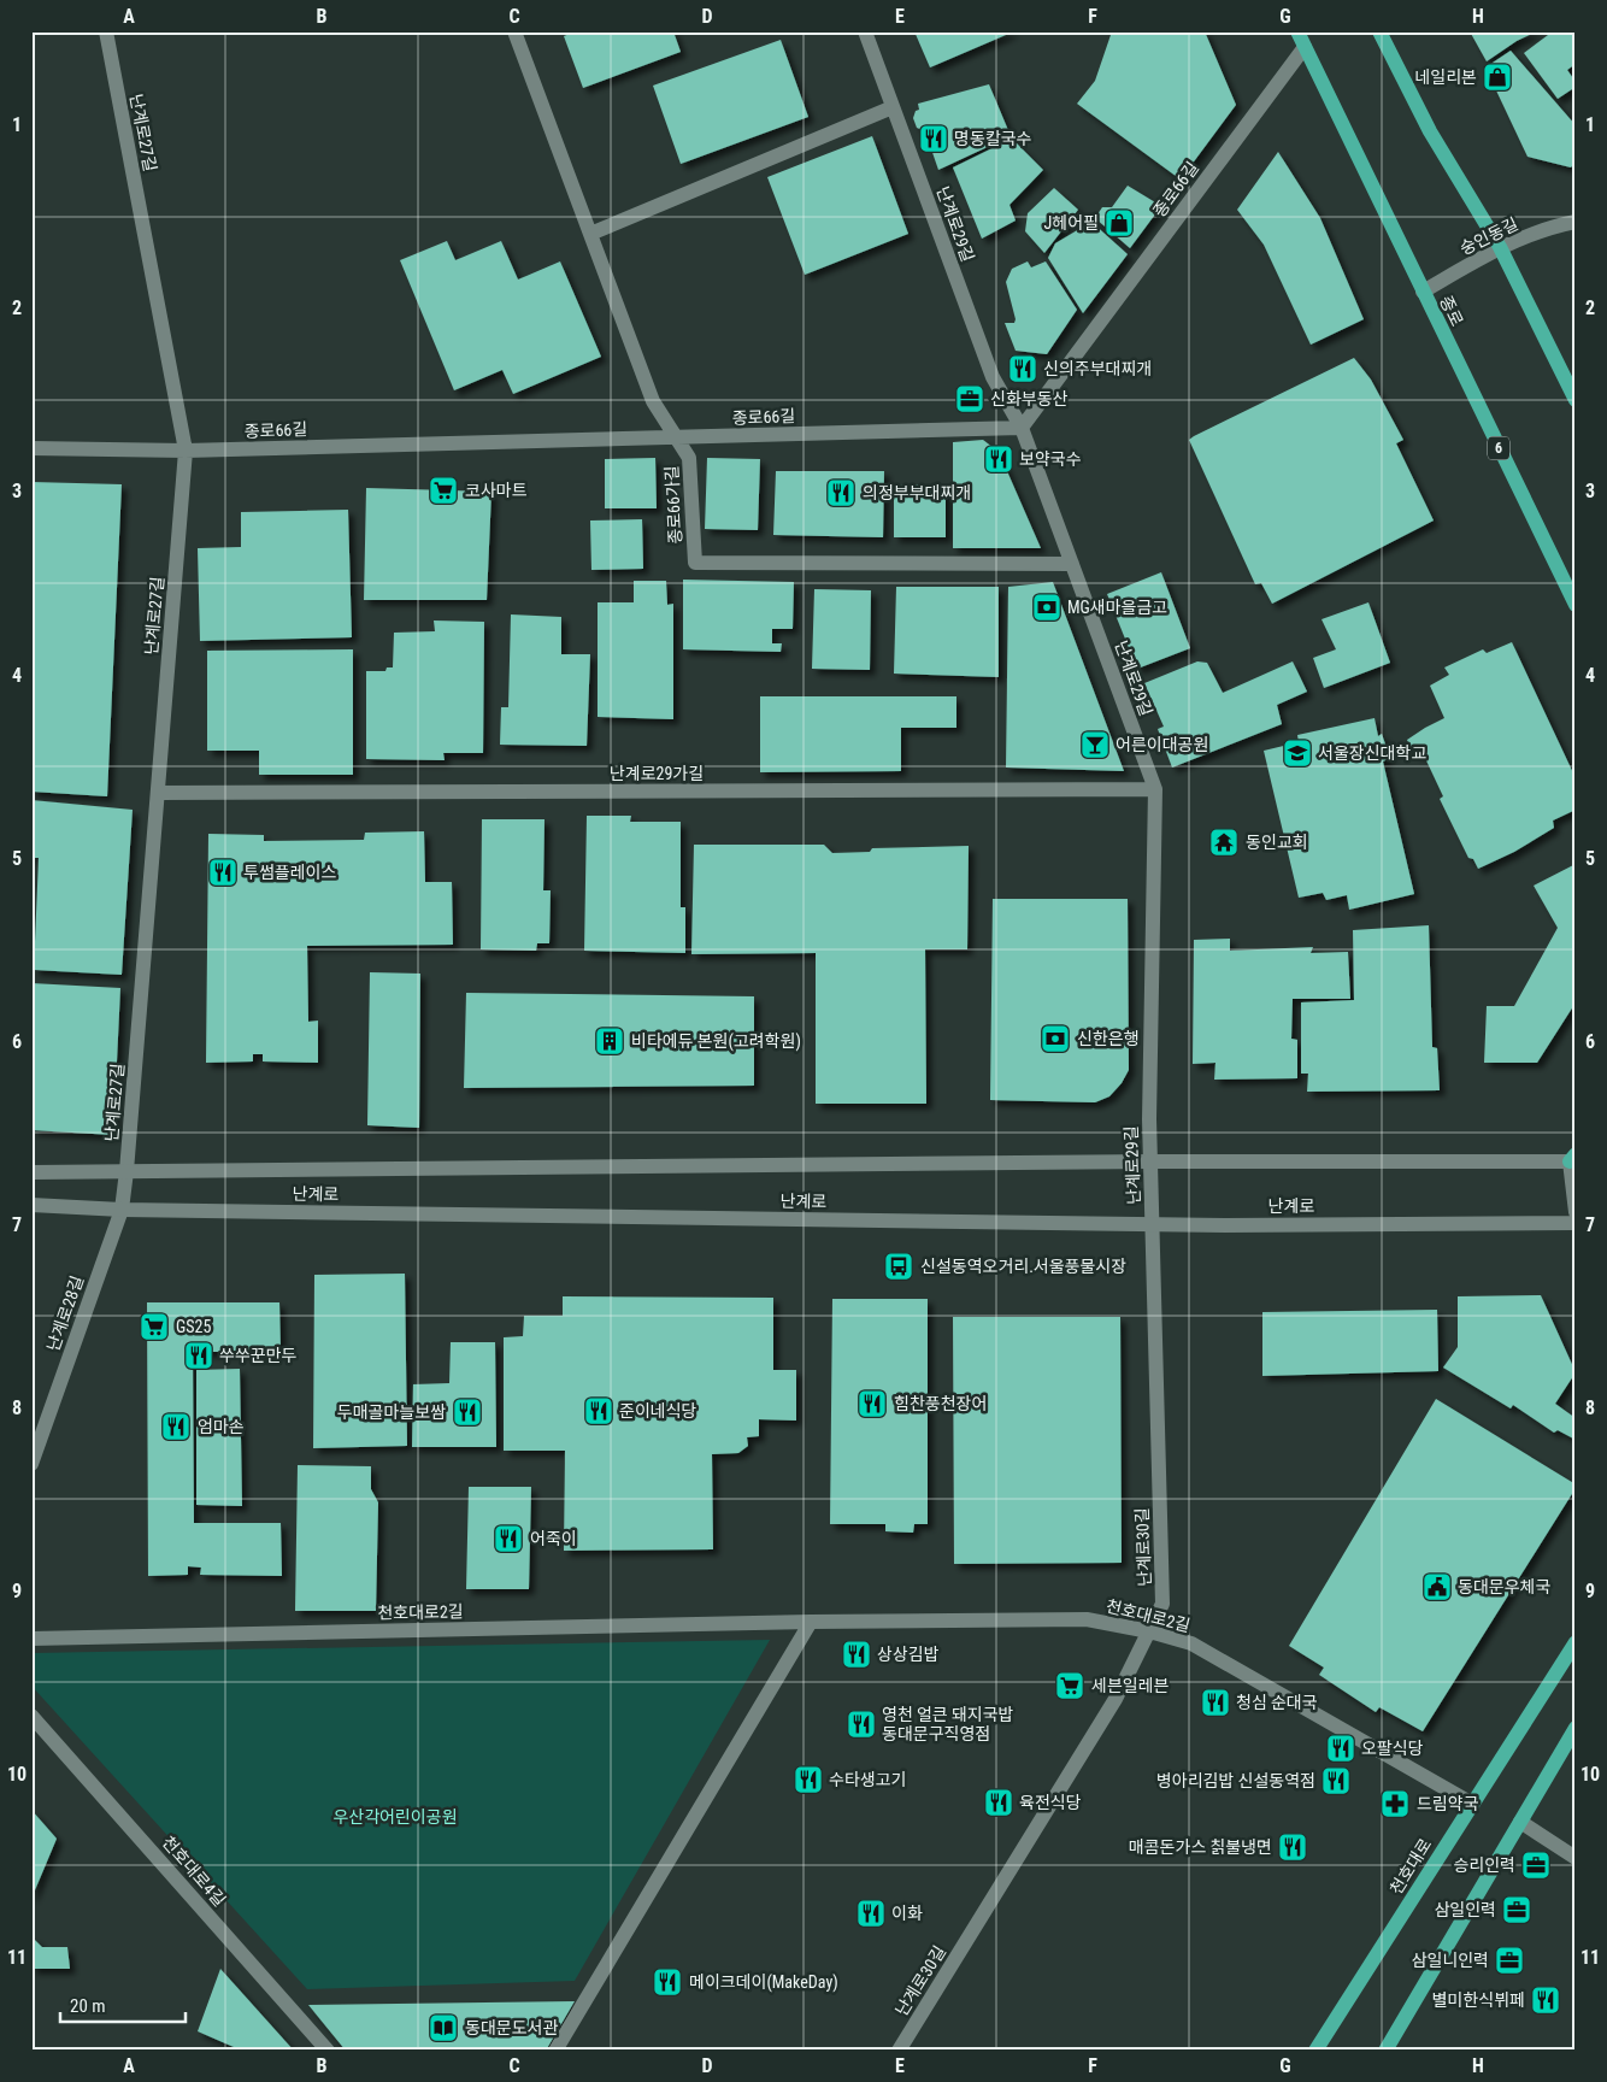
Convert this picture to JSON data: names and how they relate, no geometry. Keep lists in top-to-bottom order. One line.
{"streets":{"main road":["종로","6","천호대로"],"street":["난계로27길","종로66길","난계로29길","숭인동길","종로66가길","난계로29가길","난계로","난계로28길","난계로30길","천호대로2길","천호대로4길"]},"crossings":[["난계로27길","종로66길"],["난계로27길","난계로29가길"],["난계로27길","난계로"],["난계로27길","난계로28길"],["종로66길","난계로29길"],["종로66길","종로"],["종로66길","종로66가길"],["난계로29길","종로66가길"],["난계로29길","난계로29가길"],["난계로29길","난계로"],["난계로29길","난계로30길"],["숭인동길","종로"],["난계로","난계로28길"],["난계로","난계로30길"],["난계로30길","천호대로2길"],["천호대로2길","천호대로"]],"parks":["우산각어린이공원"],"places":{"shop":["네일리본","J헤어필"],"restaurant":["명동칼국수","신의주부대찌개","보약국수","의정부부대찌개","투썸플레이스","쑤쑤꾼만두","힘찬풍천장어","준이네식당","두매골마늘보쌈","엄마손","어죽이","상상김밥","청심 순대국","영천 얼큰 돼지국밥 동대문구직영점","오팔식당","수타생고기","병아리김밥 신설동역점","육전식당","매콤돈가스 칡불냉면","이화","메이크데이(MakeDay)","별미한식뷔페"],"office":["신화부동산","승리인력","삼일인력","삼일니인력"],"supermarket":["코사마트","GS25","세븐일레븐"],"bank":["MG새마을금고","신한은행"],"bar":["어른이대공원"],"school or university":["서울장신대학교"],"temple":["동인교회"],"building":["비타에듀 본원(고려학원)"],"bus stop":["신설동역오거리.서울풍물시장"],"public building":["동대문우체국"],"pharmacy":["드림약국"],"library":["동대문도서관"]},"scale_bar":"20 m","grid":{"columns":["A","B","C","D","E","F","G","H"],"rows":["1","2","3","4","5","6","7","8","9","10","11"]}}
